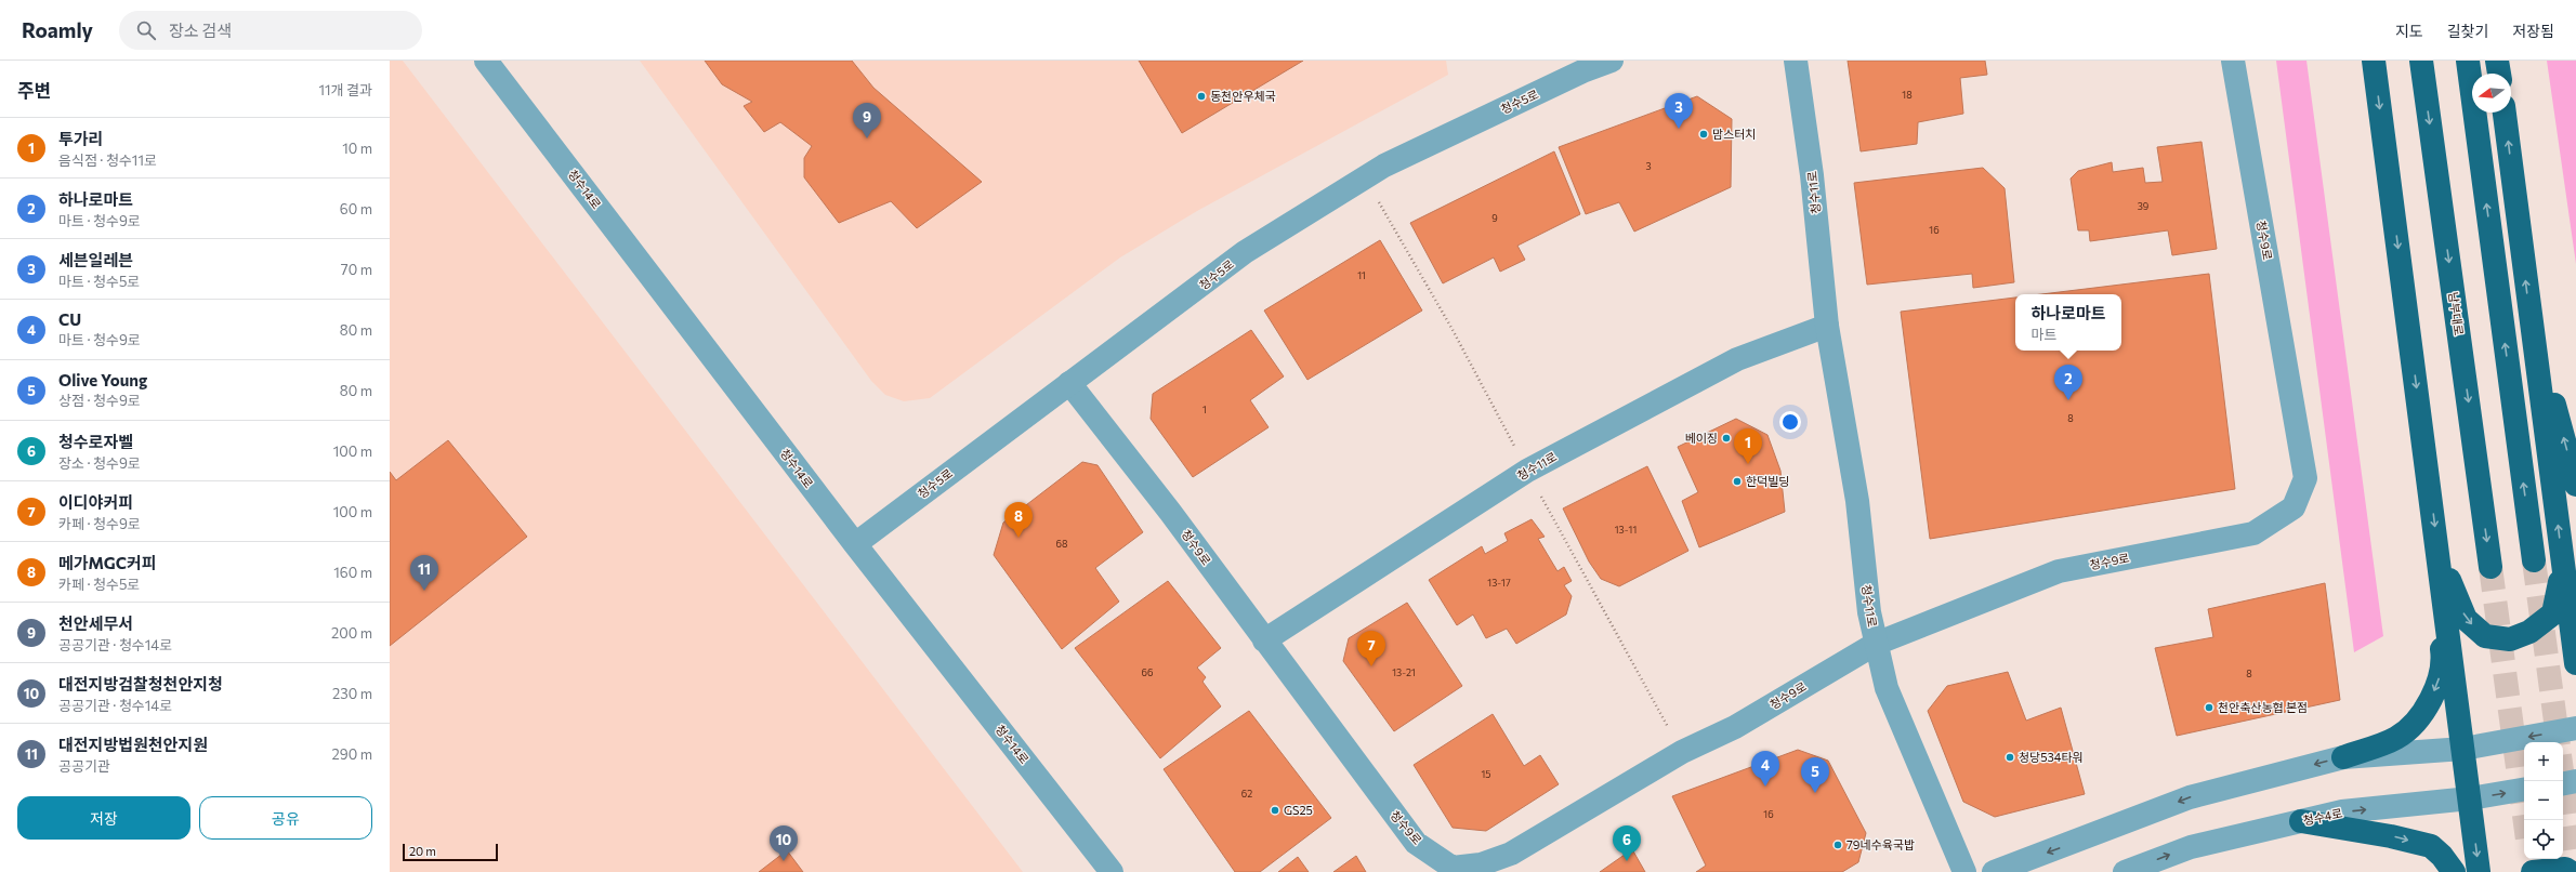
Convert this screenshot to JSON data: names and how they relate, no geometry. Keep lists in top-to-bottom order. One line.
{"streets":{"highway":["남부대로"],"street":["청수5로","청수14로","청수11로","청수9로","청수4로"]},"crossings":[["청수5로","청수14로"],["청수5로","청수9로"],["청수11로","청수9로"]],"places":["동천안우체국","맘스터치","베이징","한덕빌딩","천안축산농협 본점","청당534타워","GS25","79네수육국밥"],"house_numbers":["18","3","39","9","16","11","1","8","13-11","68","13-17","66","13-21","8","15","62","16"],"scale_bar":"20 m","north":"left","page":{"header":"Roamly","search":"장소 검색","nav":["지도","길찾기","저장됨"],"heading":["주변","11개 결과"],"pins":["3","9","2","1","8","11","7","4","5","6","10"],"list":[{"mark":"1","name":"투가리","note":"음식점 · 청수11로","value":"10 m"},{"mark":"2","name":"하나로마트","note":"마트 · 청수9로","value":"60 m"},{"mark":"3","name":"세븐일레븐","note":"마트 · 청수5로","value":"70 m"},{"mark":"4","name":"CU","note":"마트 · 청수9로","value":"80 m"},{"mark":"5","name":"Olive Young","note":"상점 · 청수9로","value":"80 m"},{"mark":"6","name":"청수로자벨","note":"장소 · 청수9로","value":"100 m"},{"mark":"7","name":"이디야커피","note":"카페 · 청수9로","value":"100 m"},{"mark":"8","name":"메가MGC커피","note":"카페 · 청수5로","value":"160 m"},{"mark":"9","name":"천안세무서","note":"공공기관 · 청수14로","value":"200 m"},{"mark":"10","name":"대전지방검찰청천안지청","note":"공공기관 · 청수14로","value":"230 m"},{"mark":"11","name":"대전지방법원천안지원","note":"공공기관","value":"290 m"}],"popup":["하나로마트","마트"],"map_buttons":["+","−"],"buttons":["저장","공유"],"scale":"20 m"}}
